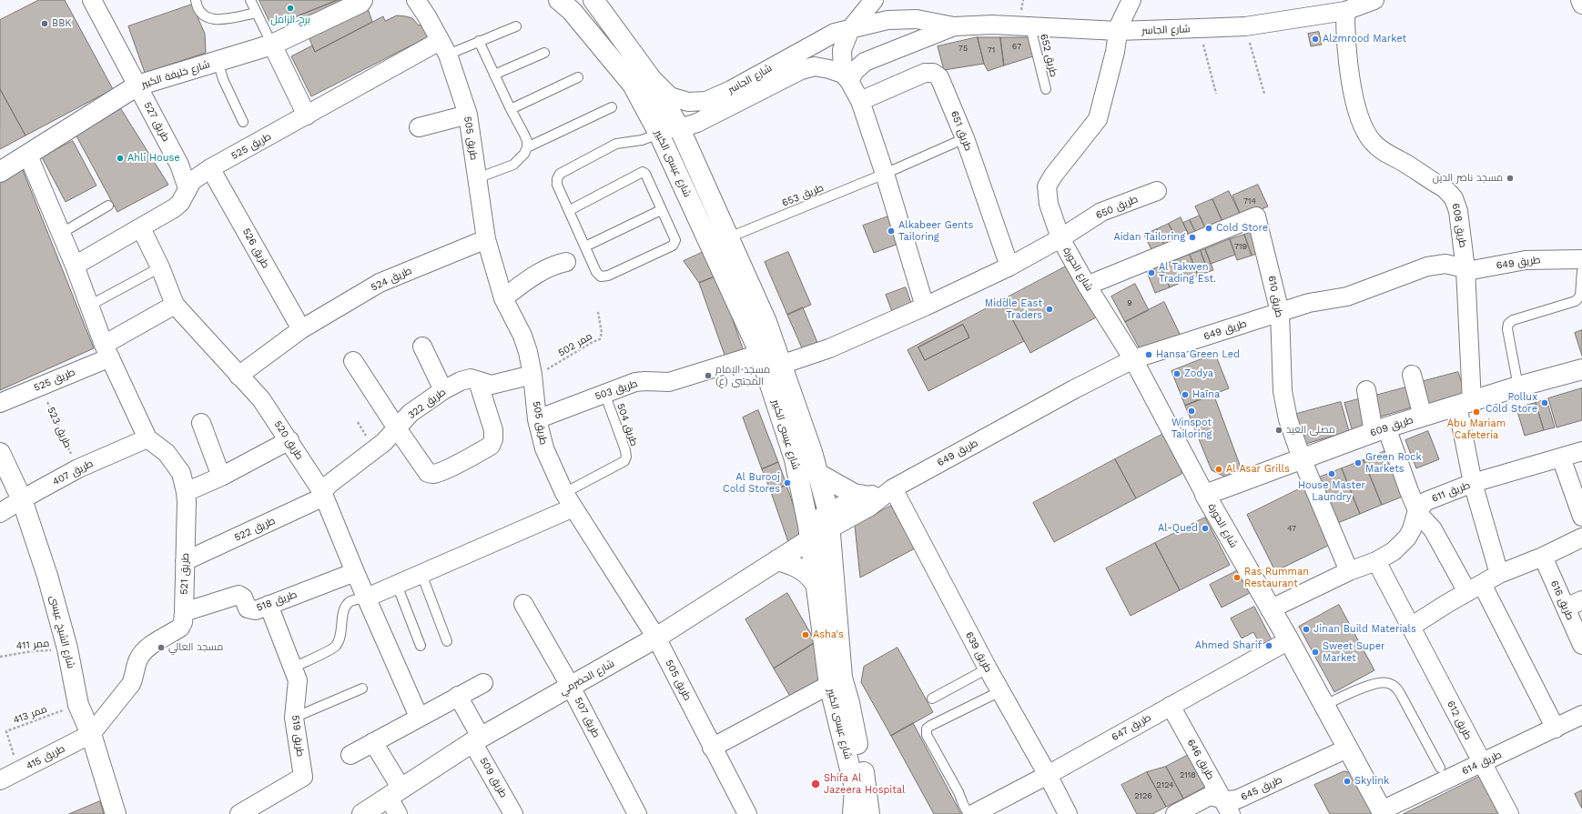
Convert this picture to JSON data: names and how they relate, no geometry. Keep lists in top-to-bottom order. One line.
{"streets":{"street":["شارع الجاسر","شارع خليفة الكبير","طريق 527","طريق 651","طريق 505","طريق 525","شارع عيسى الكبير","طريق 650","طريق 608","طريق 526","طريق 649","شارع الحورة","طريق 524","طريق 610","طريق 503","طريق 322","طريق 609","طريق 520","طريق 407","طريق 611","طريق 522","طريق 521","طريق 616","طريق 518","شارع الشيخ عيسى","طريق 639","شارع الحضرمي","طريق 507","طريق 612","طريق 647","طريق 519","طريق 415","طريق 646","طريق 614","طريق 509","طريق 645"],"lane":["طريق 652","طريق 653","طريق 504"],"path":["ممر 502","طريق 523","ممر 411","ممر 413"]},"crossings":[["شارع الجاسر","طريق 652"],["شارع الجاسر","شارع عيسى الكبير"],["شارع الجاسر","طريق 608"],["شارع خليفة الكبير","طريق 527"],["طريق 527","طريق 525"],["طريق 651","طريق 653"],["طريق 505","طريق 525"],["طريق 505","طريق 524"],["طريق 505","ممر 502"],["طريق 505","طريق 503"],["طريق 505","طريق 322"],["طريق 505","طريق 504"],["طريق 505","شارع الحضرمي"],["طريق 525","طريق 526"],["طريق 525","طريق 523"],["طريق 525","طريق 520"],["شارع عيسى الكبير","طريق 653"],["شارع عيسى الكبير","طريق 649"],["شارع عيسى الكبير","طريق 503"],["شارع عيسى الكبير","شارع الحضرمي"],["طريق 650","شارع الحورة"],["طريق 608","طريق 649"],["طريق 608","طريق 609"],["طريق 608","طريق 611"],["طريق 526","طريق 524"],["طريق 649","شارع الحورة"],["طريق 649","طريق 610"],["طريق 649","طريق 639"],["طريق 649","شارع الحضرمي"],["شارع الحورة","طريق 610"],["شارع الحورة","طريق 609"],["شارع الحورة","طريق 647"],["شارع الحورة","طريق 614"],["شارع الحورة","طريق 645"],["طريق 524","طريق 520"],["طريق 610","طريق 609"],["ممر 502","طريق 322"],["طريق 503","طريق 504"],["طريق 322","طريق 520"],["طريق 322","طريق 522"],["طريق 523","طريق 407"],["طريق 520","طريق 522"],["طريق 520","طريق 518"],["طريق 407","شارع الشيخ عيسى"],["طريق 522","طريق 521"],["طريق 521","طريق 518"],["طريق 521","شارع الشيخ عيسى"],["طريق 521","طريق 415"],["طريق 518","طريق 519"],["شارع الشيخ عيسى","ممر 411"],["شارع الشيخ عيسى","ممر 413"],["شارع الشيخ عيسى","طريق 415"],["طريق 639","طريق 647"],["شارع الحضرمي","طريق 507"],["شارع الحضرمي","طريق 509"],["ممر 413","طريق 415"],["طريق 612","طريق 614"],["طريق 647","طريق 646"],["طريق 646","طريق 645"]],"places":["برج الزامل","BBK","Alzmrood Market","Ahli House","مسجد ناصر الدين","Cold Store","Alkabeer Gents Tailoring","Aidan Tailoring","Al Takwen Trading Est.","Middle East Traders","Hansa Green Led","Zodya","مسجد الإمام المجتبى (ع)","Haïna","Pollux Cold Store","Winspot Tailoring","Abu Mariam Cafeteria","مصلى العيد","Green Rock Markets","Al Asar Grills","House Master Laundry","Al Burooj Cold Stores","Al-Qued","Ras Rumman Restaurant","Jinan Build Materials","Asha's","Ahmed Sharif","مسجد العالي","Sweet Super Market","Skylink","Shifa Al Jazeera Hospital"],"house_numbers":["67","75","71","714","719","9","47","2118","2124","2126"]}
